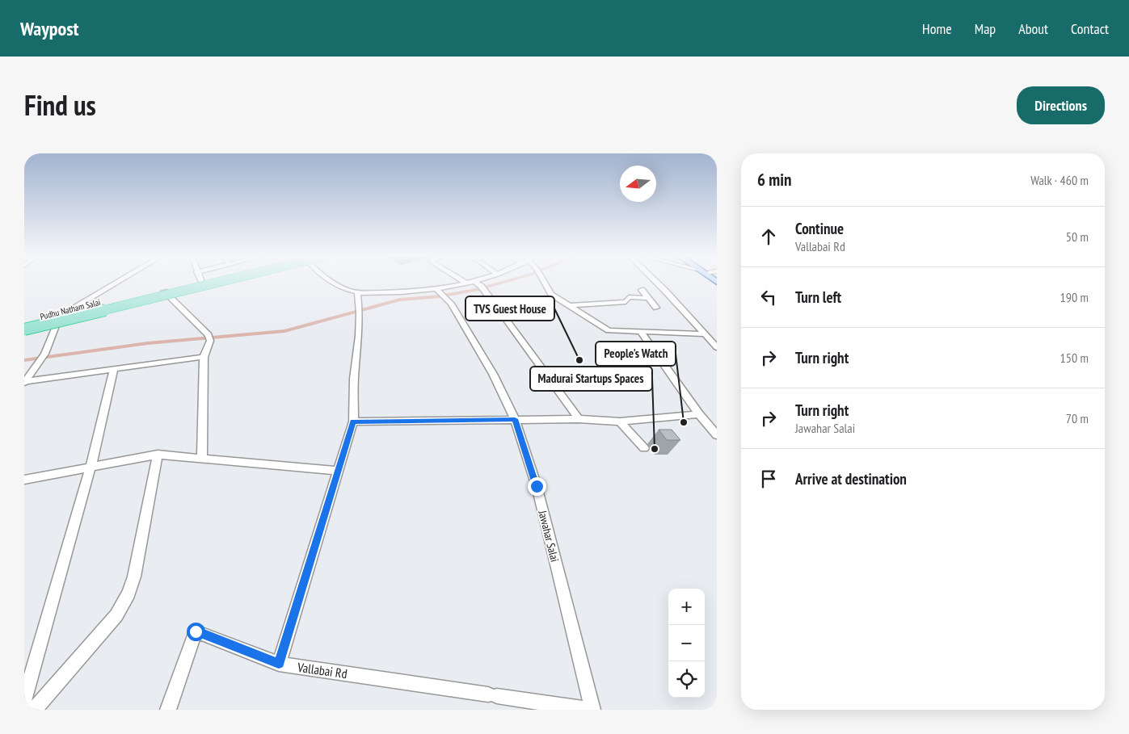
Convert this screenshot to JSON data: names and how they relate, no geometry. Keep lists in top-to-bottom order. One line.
{"streets":{"main road":["Pudhu Natham Salai"],"street":["Jawahar Salai","Vallabai Rd"]},"crossings":[["Jawahar Salai","Vallabai Rd"]],"places":["TVS Guest House","People's Watch","Madurai Startups Spaces"],"north":"left","page":{"header":"Waypost","nav":["Home","Map","About","Contact"],"title":"Find us","buttons":"Directions","heading":["6 min","Walk · 460 m"],"list":[["Continue","Vallabai Rd","50 m"],["Turn left","190 m"],["Turn right","150 m"],["Turn right","Jawahar Salai","70 m"],"Arrive at destination"],"map_buttons":["+","−"]}}
